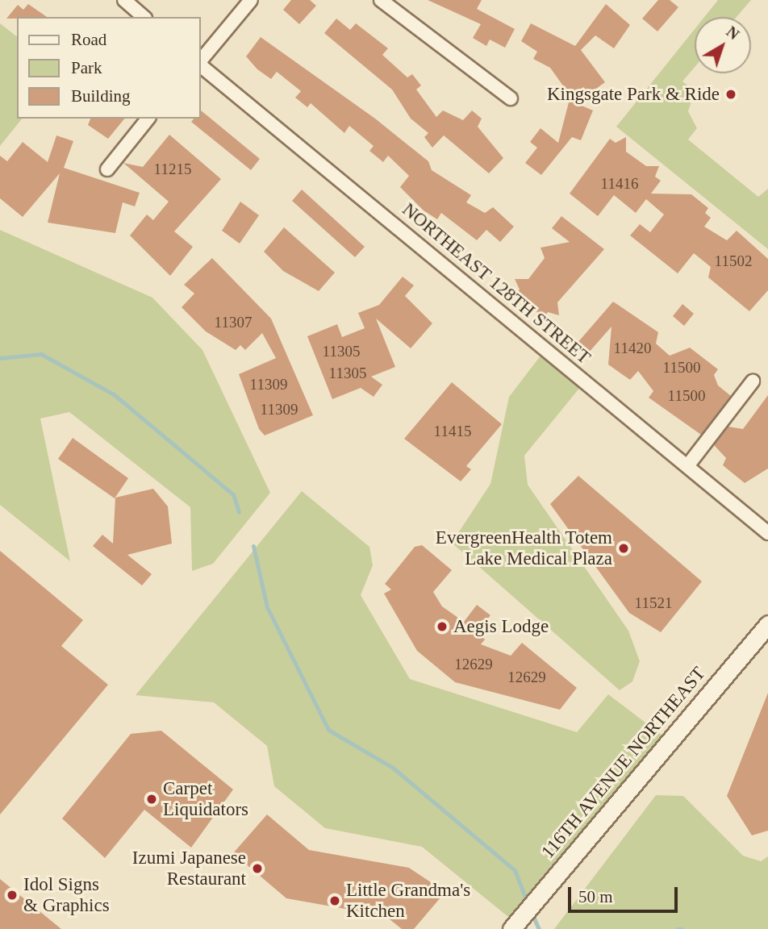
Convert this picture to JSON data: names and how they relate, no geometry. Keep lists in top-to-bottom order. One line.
{"streets":{"street":["NORTHEAST 128TH STREET","116TH AVENUE NORTHEAST"]},"places":["Kingsgate Park & Ride","EvergreenHealth Totem Lake Medical Plaza","Aegis Lodge","Carpet Liquidators","Izumi Japanese Restaurant","Idol Signs & Graphics","Little Grandma's Kitchen"],"house_numbers":["11215","11416","11502","11307","11420","11305","11500","11305","11309","11500","11309","11415","11521","12629","12629"],"legend":["Road","Park","Building"],"scale_bar":"50 m","north":"top right"}
